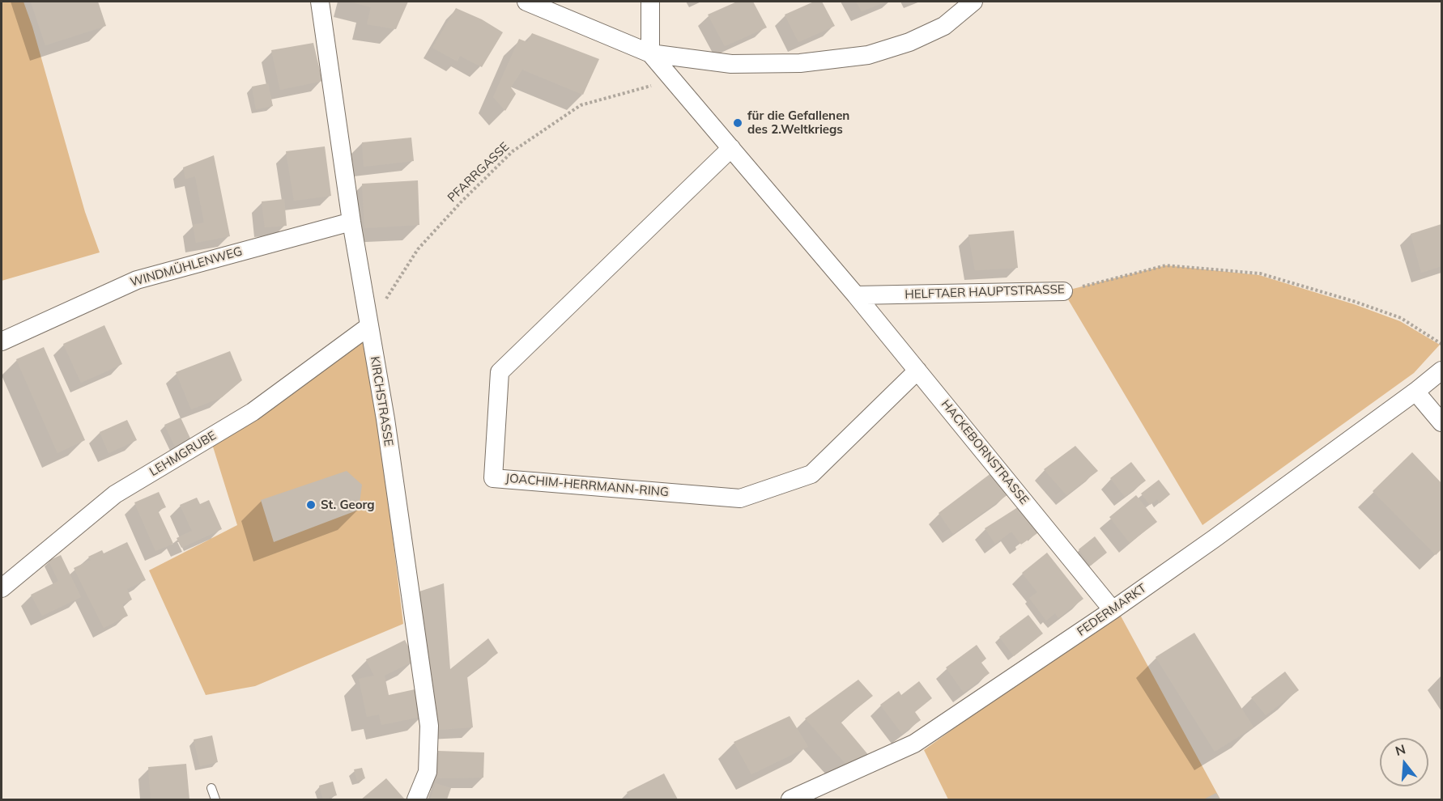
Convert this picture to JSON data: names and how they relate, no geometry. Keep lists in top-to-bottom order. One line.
{"streets":{"street":["WINDMÜHLENWEG","HELFTAER HAUPTSTRASSE","KIRCHSTRASSE","HACKEBORNSTRASSE","LEHMGRUBE","JOACHIM-HERRMANN-RING","FEDERMARKT"],"path":["PFARRGASSE"]},"crossings":[["PFARRGASSE","KIRCHSTRASSE"],["PFARRGASSE","LEHMGRUBE"],["WINDMÜHLENWEG","KIRCHSTRASSE"],["HELFTAER HAUPTSTRASSE","HACKEBORNSTRASSE"],["KIRCHSTRASSE","LEHMGRUBE"],["HACKEBORNSTRASSE","JOACHIM-HERRMANN-RING"],["HACKEBORNSTRASSE","FEDERMARKT"]],"places":["für die Gefallenen des 2.Weltkriegs","St. Georg"],"north":"top"}
